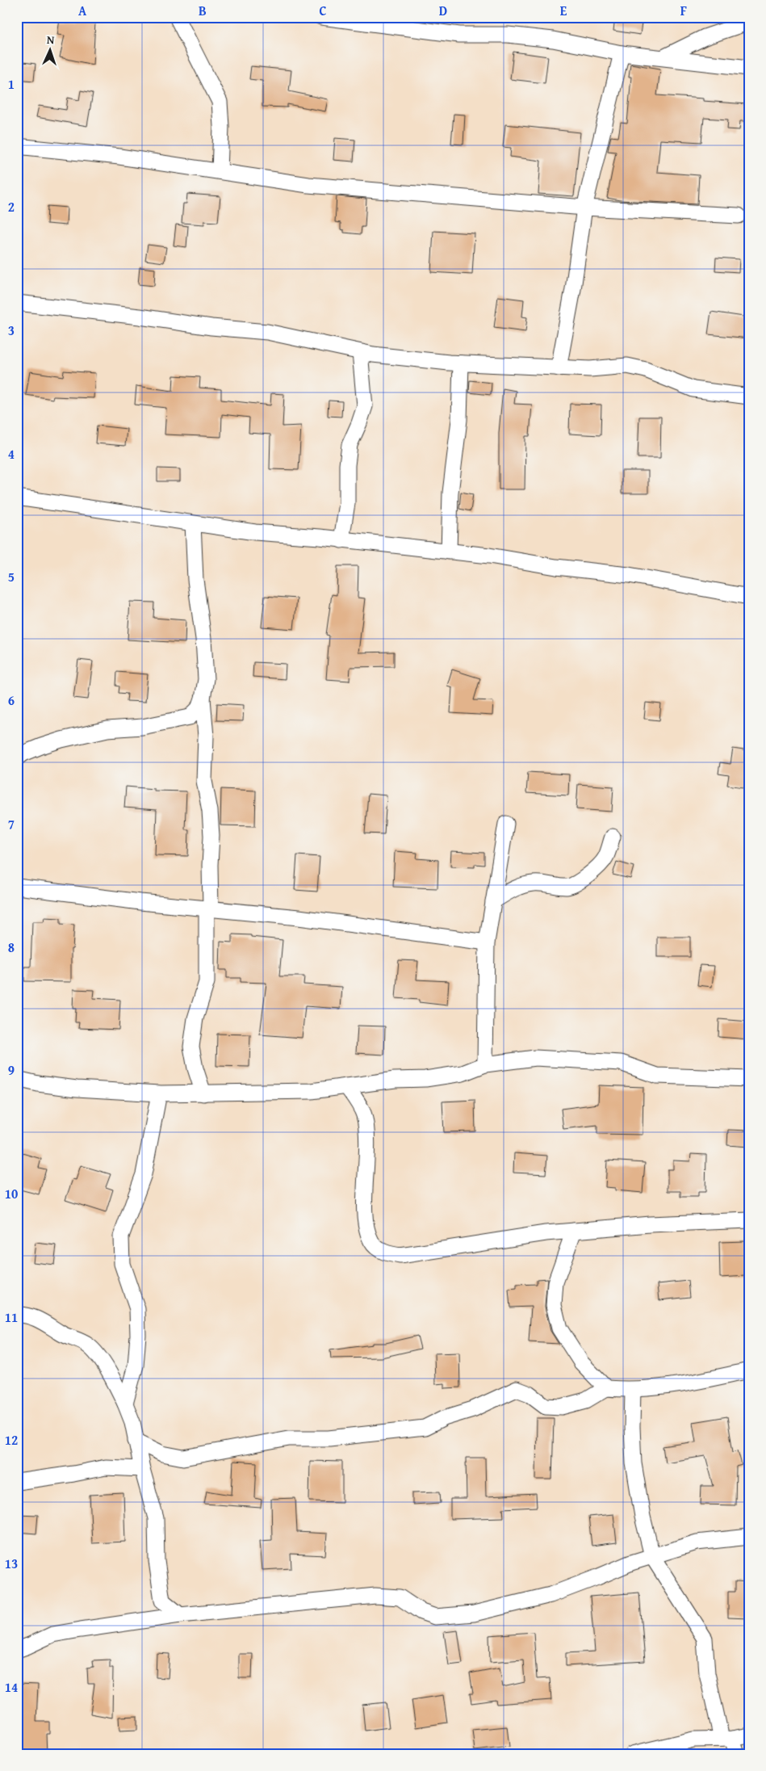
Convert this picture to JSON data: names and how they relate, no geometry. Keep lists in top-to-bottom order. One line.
{"north":"top","grid":{"columns":["A","B","C","D","E","F"],"rows":["1","2","3","4","5","6","7","8","9","10","11","12","13","14"]}}
